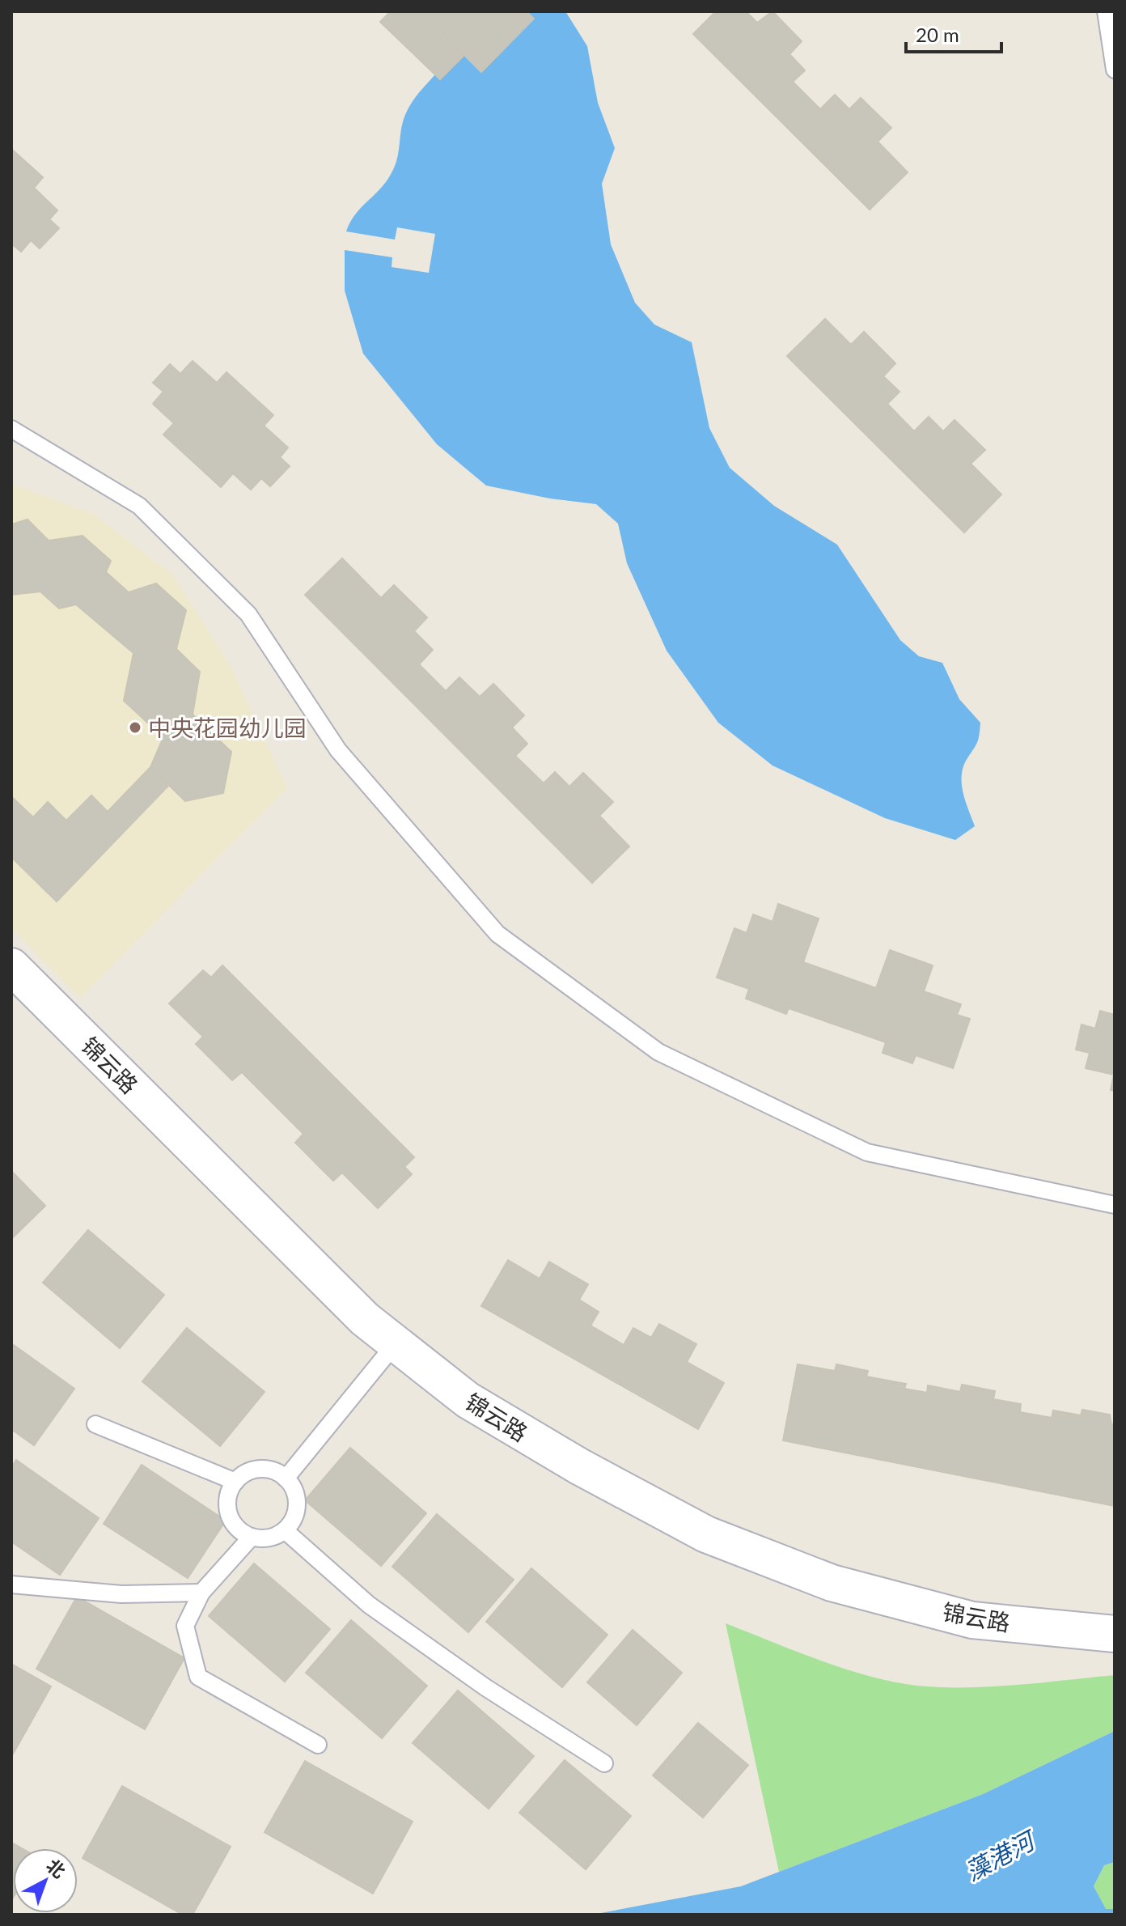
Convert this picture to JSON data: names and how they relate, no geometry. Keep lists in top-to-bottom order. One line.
{"streets":{"street":["锦云路"]},"water":["藻港河"],"places":["中央花园幼儿园"],"scale_bar":"20 m","north":"top right"}
